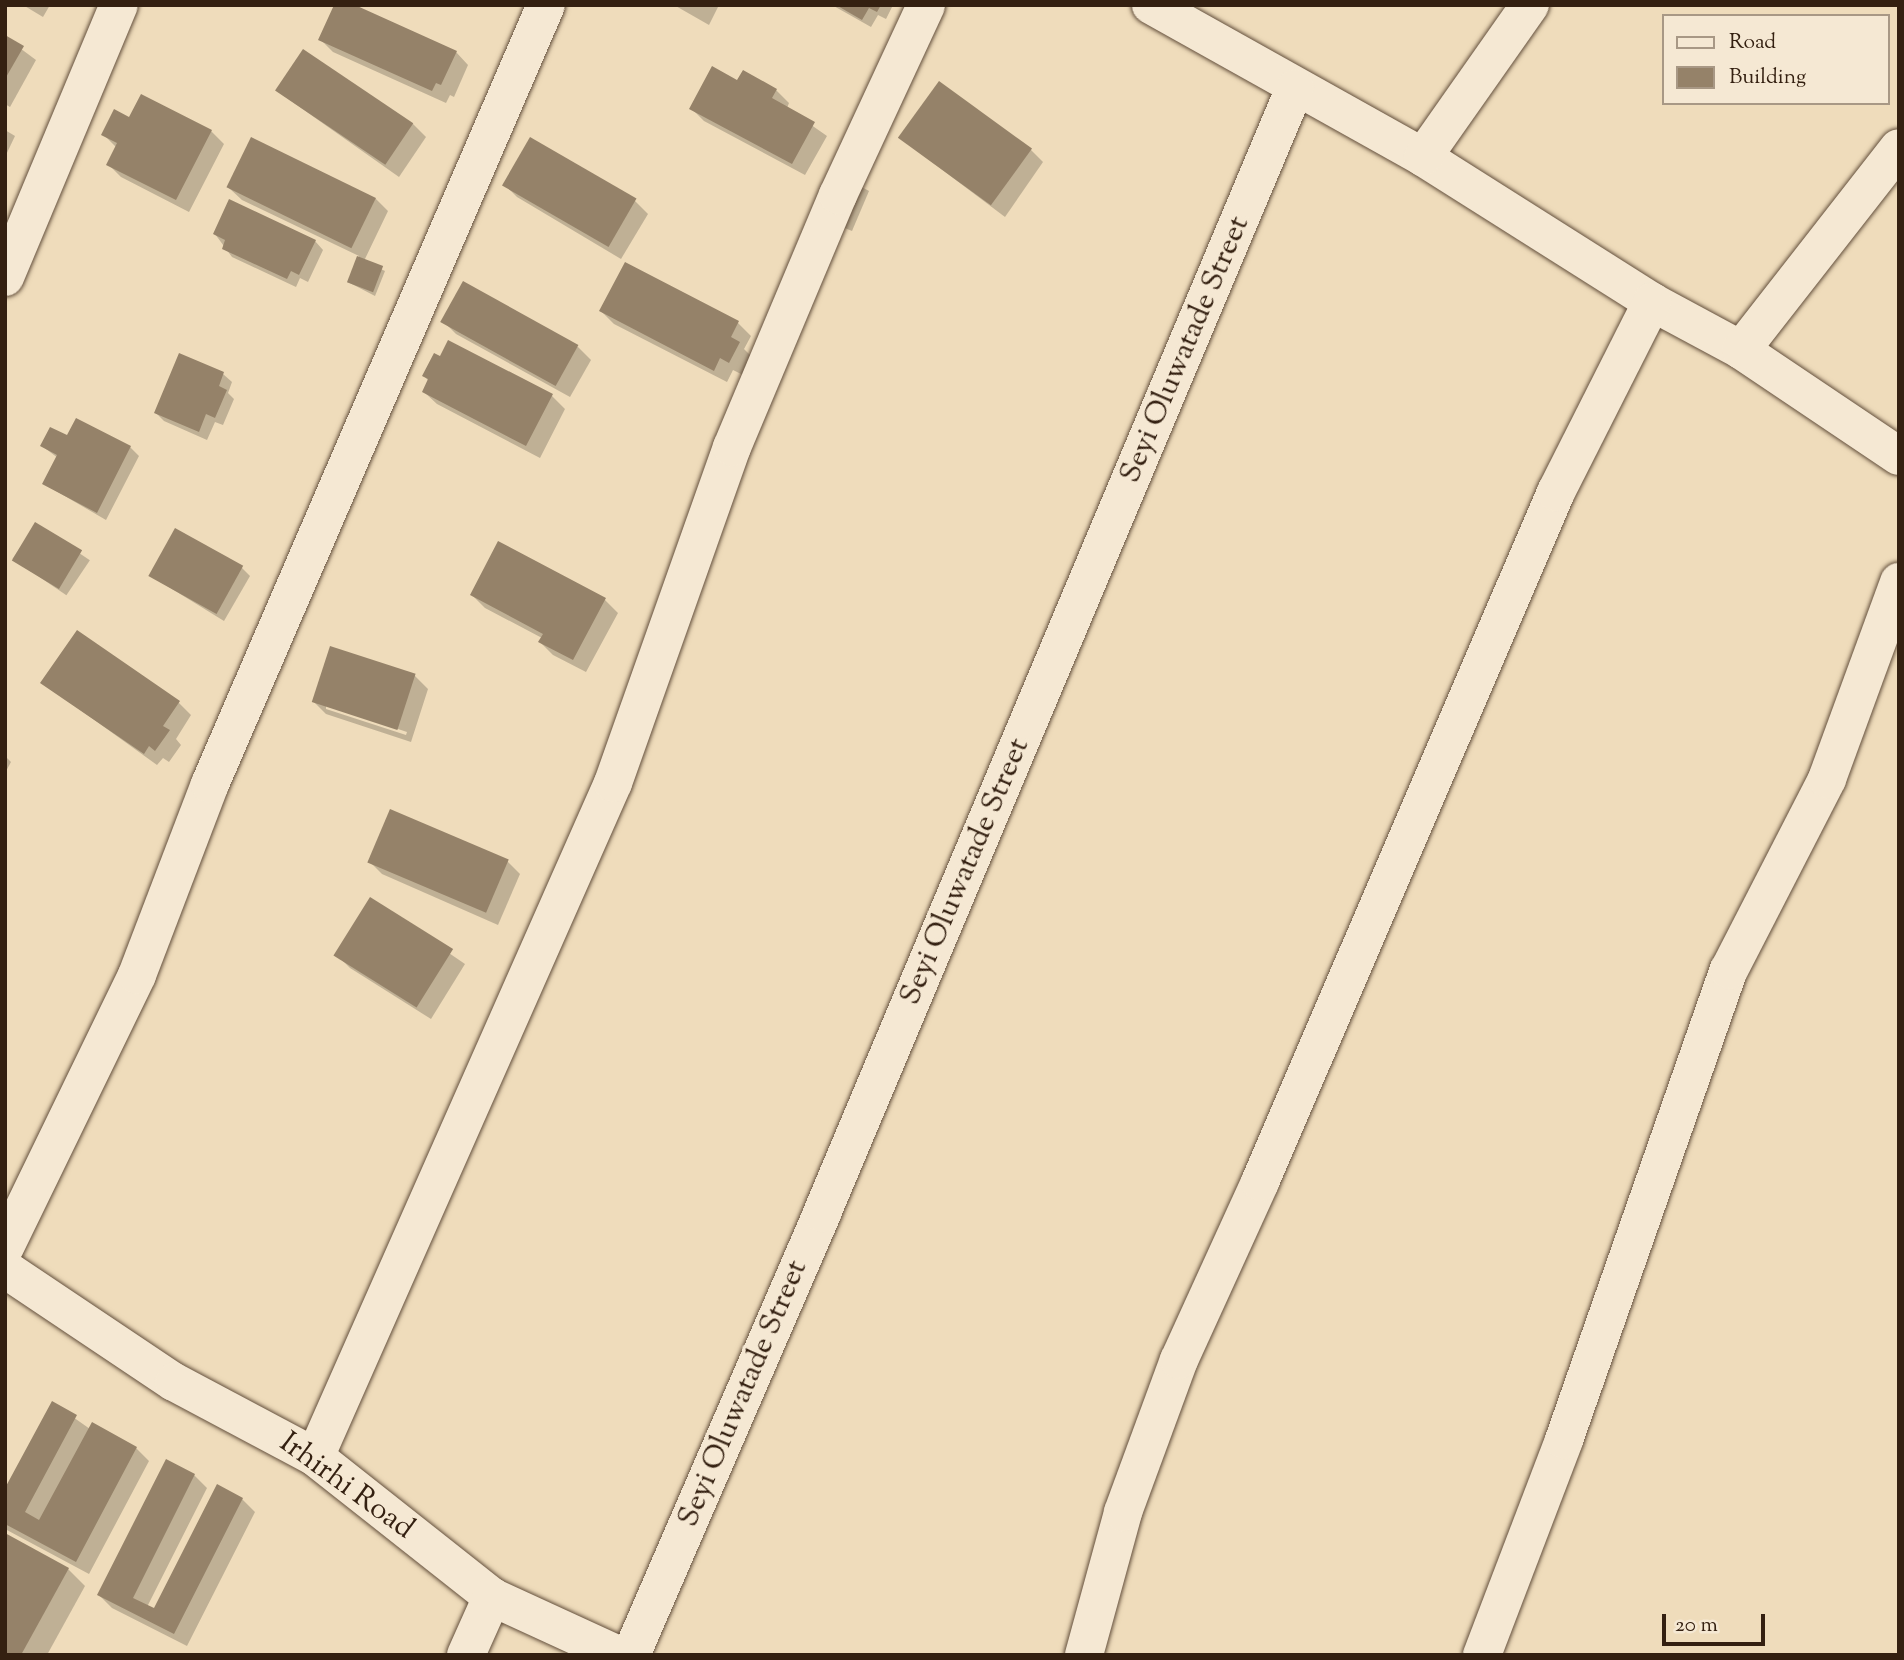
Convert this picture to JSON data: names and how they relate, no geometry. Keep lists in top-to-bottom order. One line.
{"streets":{"street":["Seyi Oluwatade Street","Irhirhi Road"]},"legend":["Road","Building"],"scale_bar":"20 m"}
